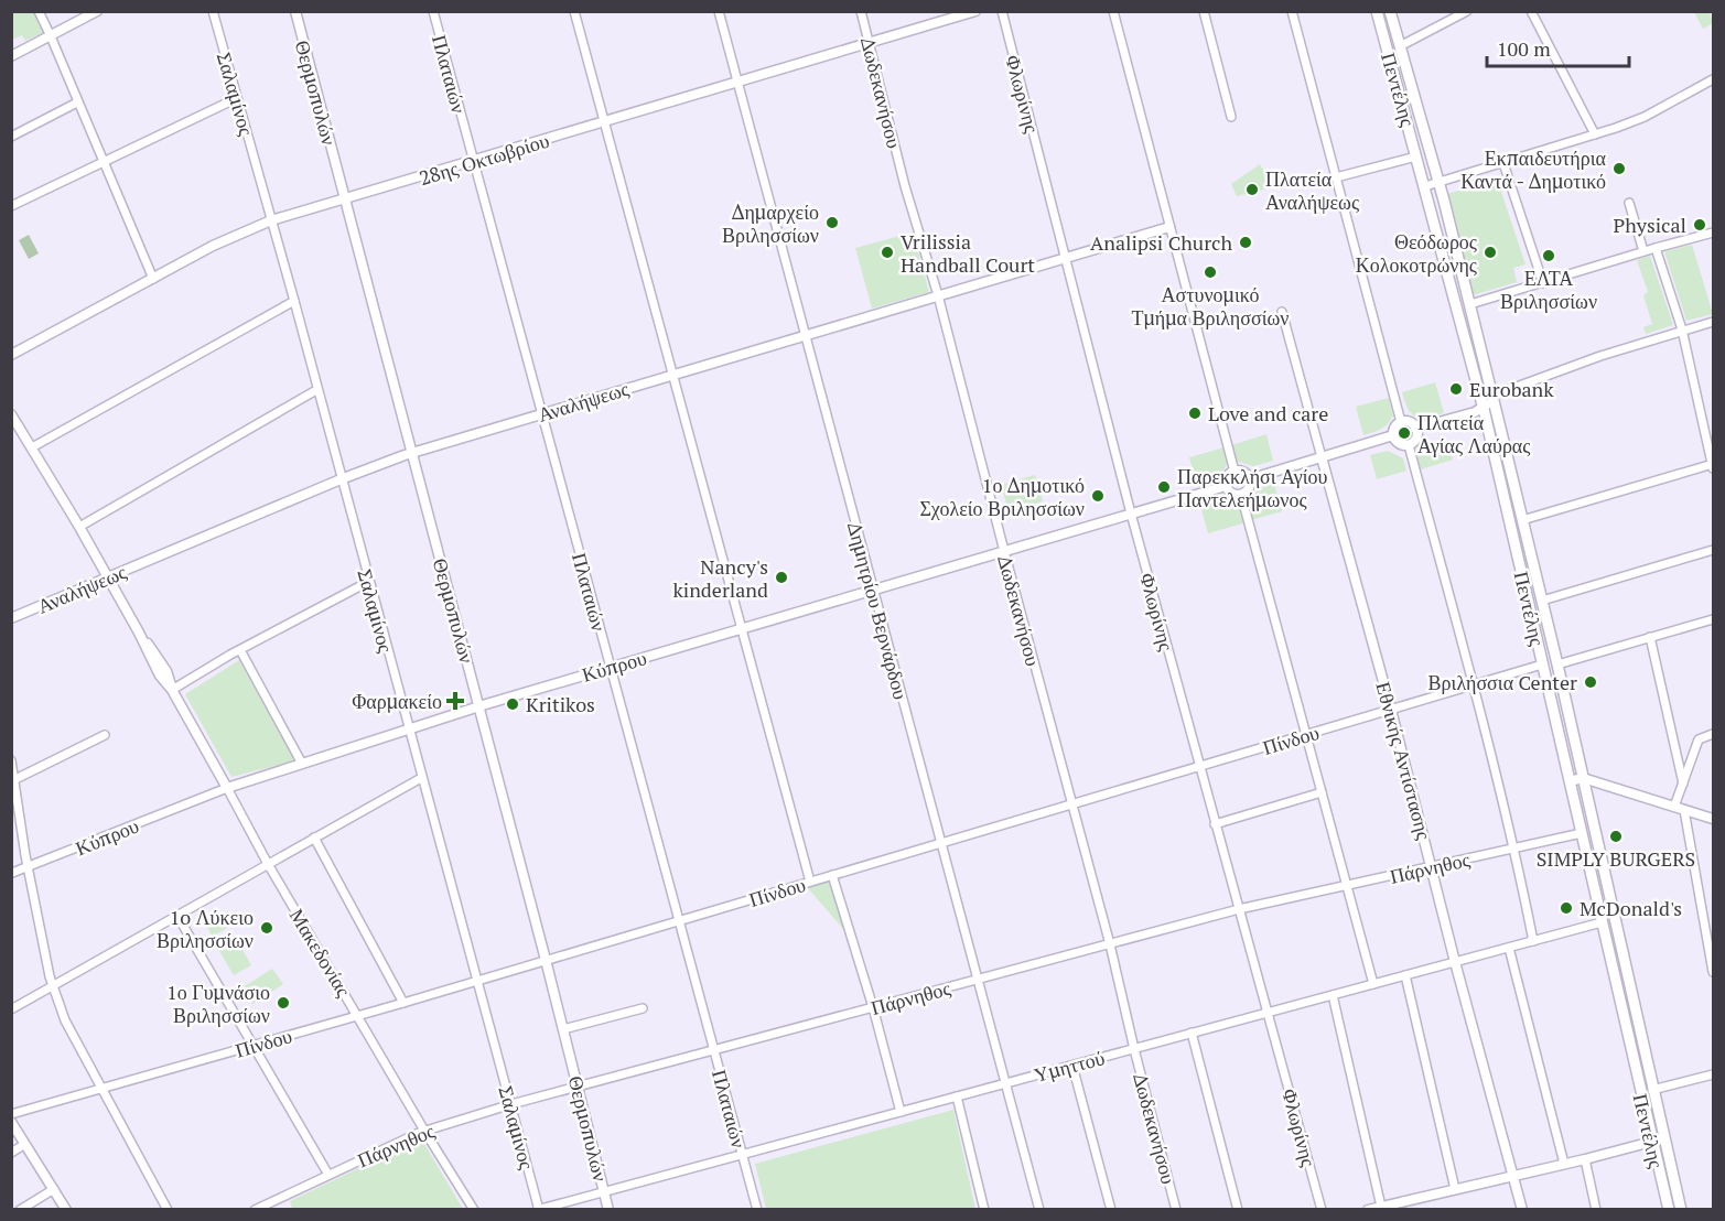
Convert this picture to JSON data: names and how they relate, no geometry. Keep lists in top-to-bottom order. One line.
{"streets":{"main road":["Πεντέλης"],"street":["Πλαταιών","Θερμοπυλών","Δωδεκανήσου","Σαλαμίνος","Φλωρίνης","28ης Οκτωβρίου","Αναλήψεως","Δημητρίου Βερνάρδου","Κύπρου","Πίνδου","Εθνικής Αντίστασης","Πάρνηθος","Μακεδονίας","Υμηττού"]},"crossings":[["Πλαταιών","28ης Οκτωβρίου"],["Πλαταιών","Αναλήψεως"],["Πλαταιών","Κύπρου"],["Πλαταιών","Πίνδου"],["Πλαταιών","Πάρνηθος"],["Πλαταιών","Υμηττού"],["Πεντέλης","Πίνδου"],["Πεντέλης","Πάρνηθος"],["Πεντέλης","Υμηττού"],["Θερμοπυλών","28ης Οκτωβρίου"],["Θερμοπυλών","Αναλήψεως"],["Θερμοπυλών","Κύπρου"],["Θερμοπυλών","Πίνδου"],["Θερμοπυλών","Πάρνηθος"],["Θερμοπυλών","Υμηττού"],["Δωδεκανήσου","28ης Οκτωβρίου"],["Δωδεκανήσου","Αναλήψεως"],["Δωδεκανήσου","Κύπρου"],["Δωδεκανήσου","Πίνδου"],["Δωδεκανήσου","Πάρνηθος"],["Δωδεκανήσου","Υμηττού"],["Σαλαμίνος","28ης Οκτωβρίου"],["Σαλαμίνος","Αναλήψεως"],["Σαλαμίνος","Κύπρου"],["Σαλαμίνος","Πίνδου"],["Σαλαμίνος","Πάρνηθος"],["Σαλαμίνος","Υμηττού"],["Φλωρίνης","Αναλήψεως"],["Φλωρίνης","Κύπρου"],["Φλωρίνης","Πίνδου"],["Φλωρίνης","Πάρνηθος"],["Φλωρίνης","Υμηττού"],["28ης Οκτωβρίου","Δημητρίου Βερνάρδου"],["Αναλήψεως","Δημητρίου Βερνάρδου"],["Αναλήψεως","Μακεδονίας"],["Δημητρίου Βερνάρδου","Κύπρου"],["Δημητρίου Βερνάρδου","Πίνδου"],["Δημητρίου Βερνάρδου","Πάρνηθος"],["Δημητρίου Βερνάρδου","Υμηττού"],["Κύπρου","Μακεδονίας"],["Πίνδου","Εθνικής Αντίστασης"],["Πίνδου","Μακεδονίας"],["Εθνικής Αντίστασης","Πάρνηθος"],["Εθνικής Αντίστασης","Υμηττού"],["Πάρνηθος","Μακεδονίας"]],"places":{"other":["Εκπαιδευτήρια Καντά - Δημοτικό","Πλατεία Αναλήψεως","Δημαρχείο Βριλησσίων","Physical","Analipsi Church","Vrilissia Handball Court","Θεόδωρος Κολοκοτρώνης","ΕΛΤΑ Βριλησσίων","Αστυνομικό Τμήμα Βριλησσίων","Eurobank","Love and care","Πλατεία Αγίας Λαύρας","Παρεκκλήσι Αγίου Παντελεήμωνος","1ο Δημοτικό Σχολείο Βριλησσίων","Nancy's kinderland","Βριλήσσια Center","Kritikos","SIMPLY BURGERS","McDonald's","1o Λύκειο Βριλησσίων","1ο Γυμνάσιο Βριλησσίων"],"health":["Φαρμακείο"]},"scale_bar":"100 m"}
